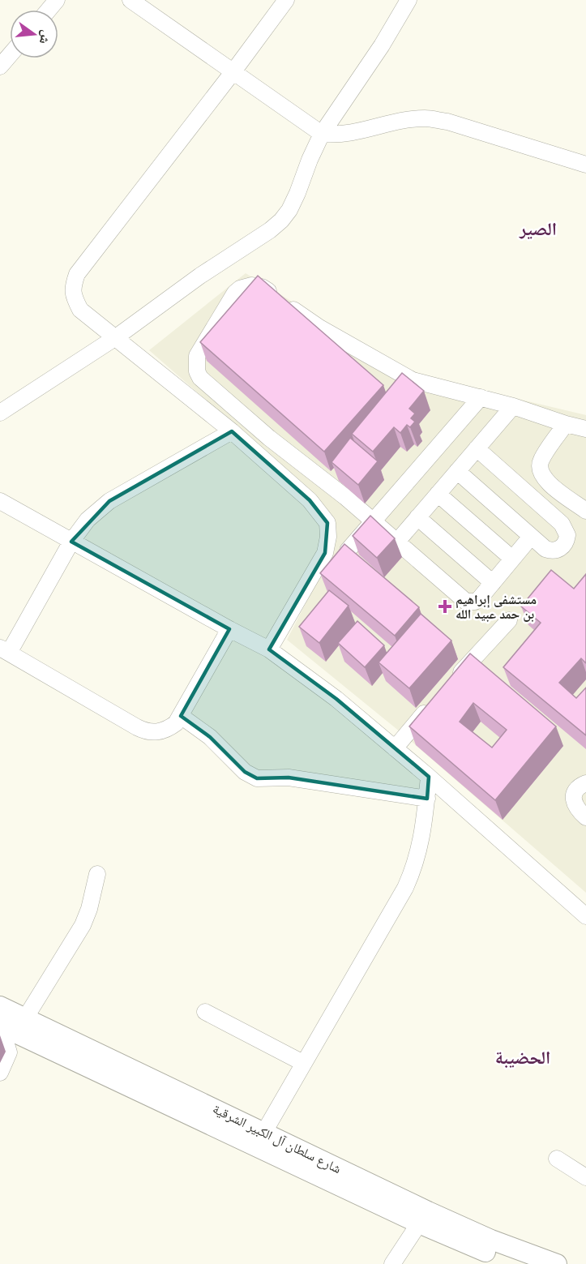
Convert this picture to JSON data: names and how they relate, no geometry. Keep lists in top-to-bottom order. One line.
{"streets":{"main road":["شارع سلطان آل الكبير الشرقية"]},"districts":["الصير","الحضيبة"],"places":{"health":["مستشفى إبراهيم بن حمد عبيد الله"]},"north":"right"}
